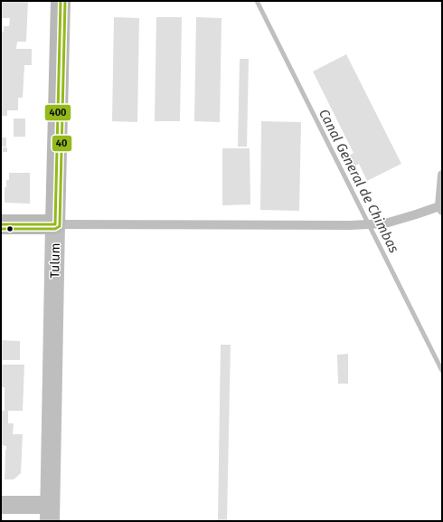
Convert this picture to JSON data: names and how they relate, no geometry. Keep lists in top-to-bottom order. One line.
{"streets":{"main road":["Tulum"]},"water":["Canal General de Chimbas"],"lines":["transit line 400","transit line 40"]}
